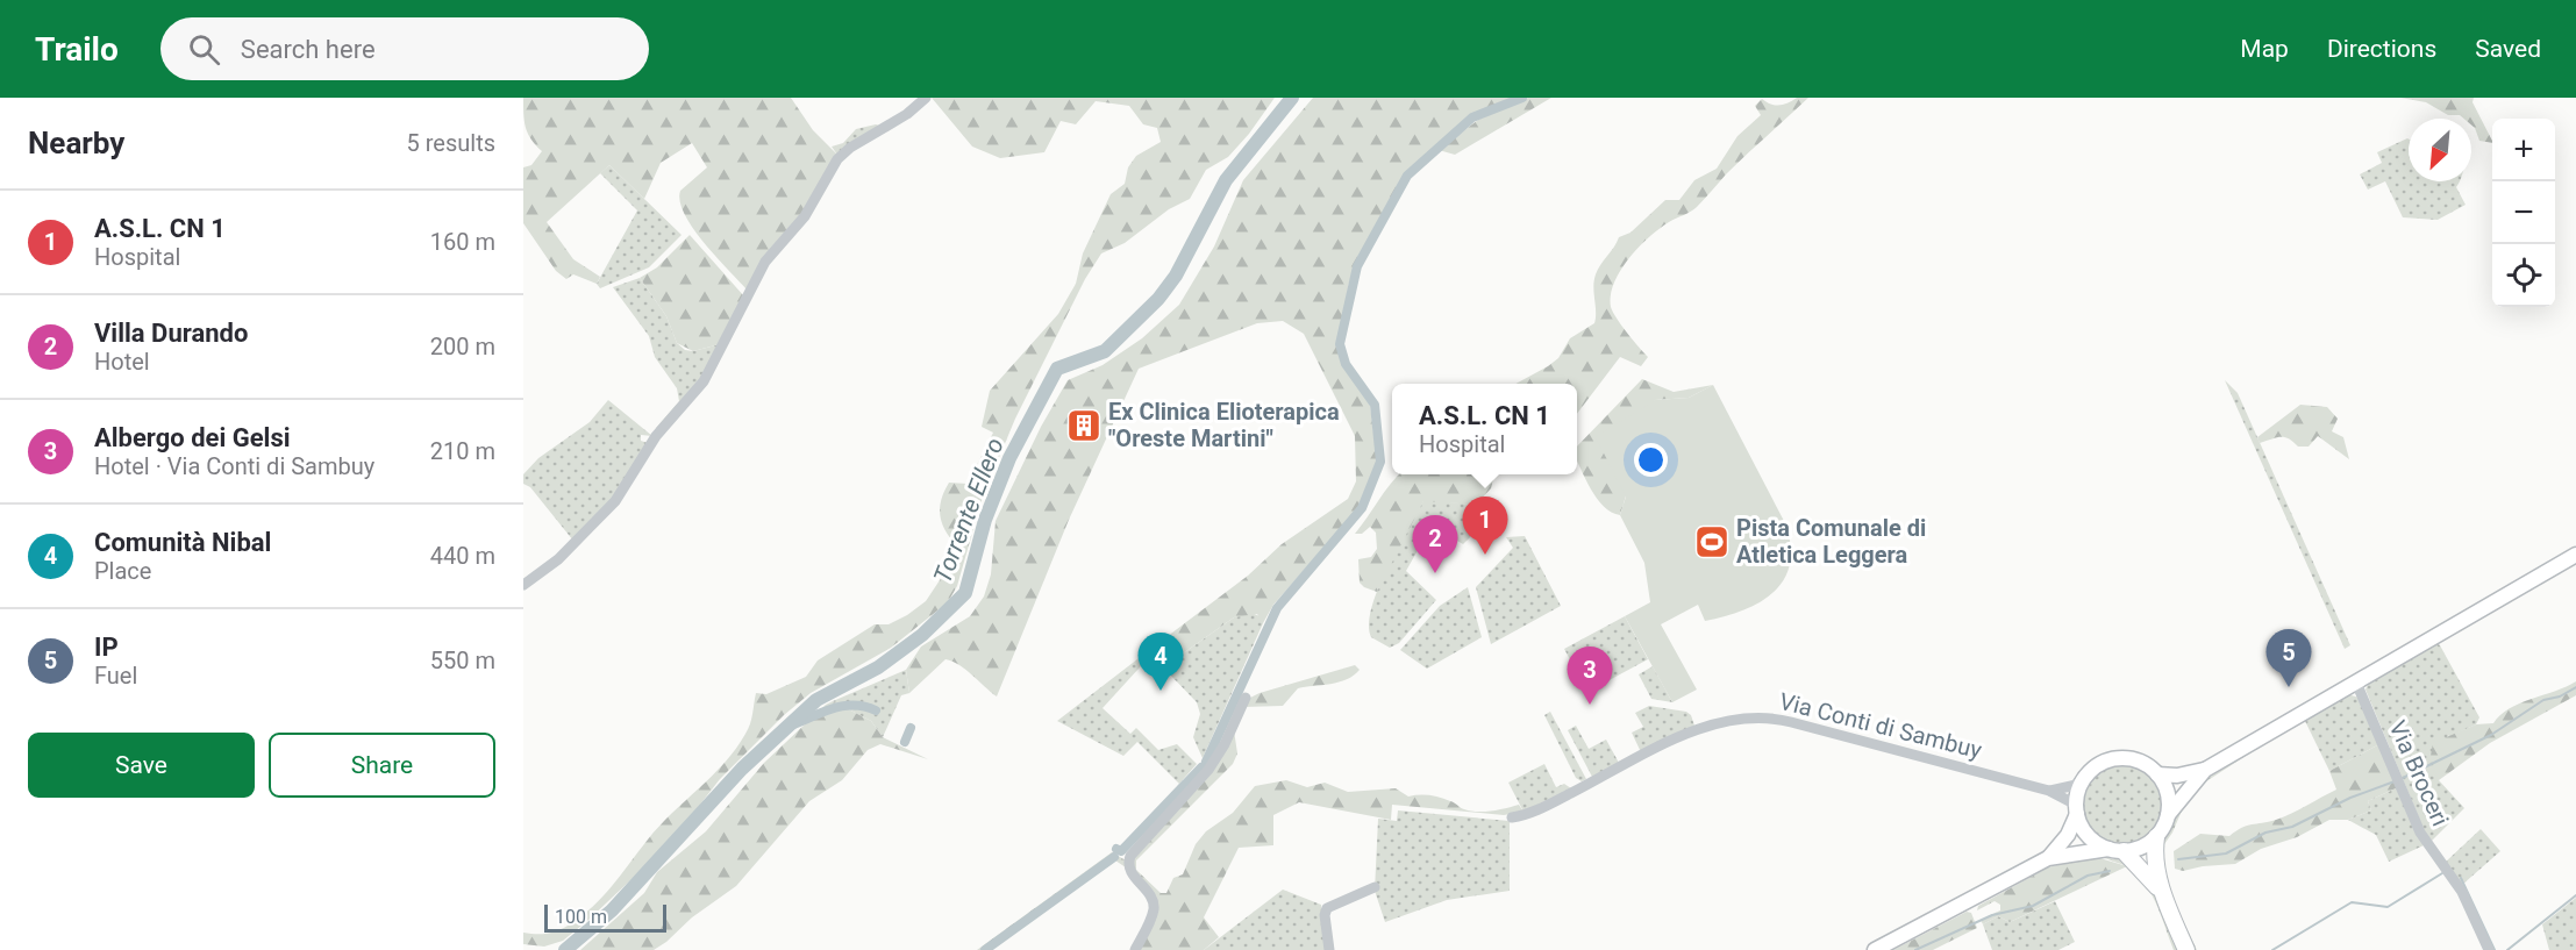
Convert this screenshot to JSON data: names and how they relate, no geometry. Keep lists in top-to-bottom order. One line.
{"streets":{"street":["Via Conti di Sambuy","Via Broceri"]},"water":["Torrente Ellero"],"places":{"building":["Ex Clinica Elioterapica \"Oreste Martini\""],"sports":["Pista Comunale di Atletica Leggera"]},"scale_bar":"100 m","north":"bottom left","page":{"header":"Trailo","search":"Search here","nav":["Map","Directions","Saved"],"heading":["Nearby","5 results"],"map_buttons":["+","−"],"list":[{"mark":"1","name":"A.S.L. CN 1","note":"Hospital","value":"160 m"},{"mark":"2","name":"Villa Durando","note":"Hotel","value":"200 m"},{"mark":"3","name":"Albergo dei Gelsi","note":"Hotel · Via Conti di Sambuy","value":"210 m"},{"mark":"4","name":"Comunità Nibal","note":"Place","value":"440 m"},{"mark":"5","name":"IP","note":"Fuel","value":"550 m"}],"popup":["A.S.L. CN 1","Hospital"],"pins":["1","2","5","4","3"],"buttons":["Save","Share"],"scale":"100 m"}}
